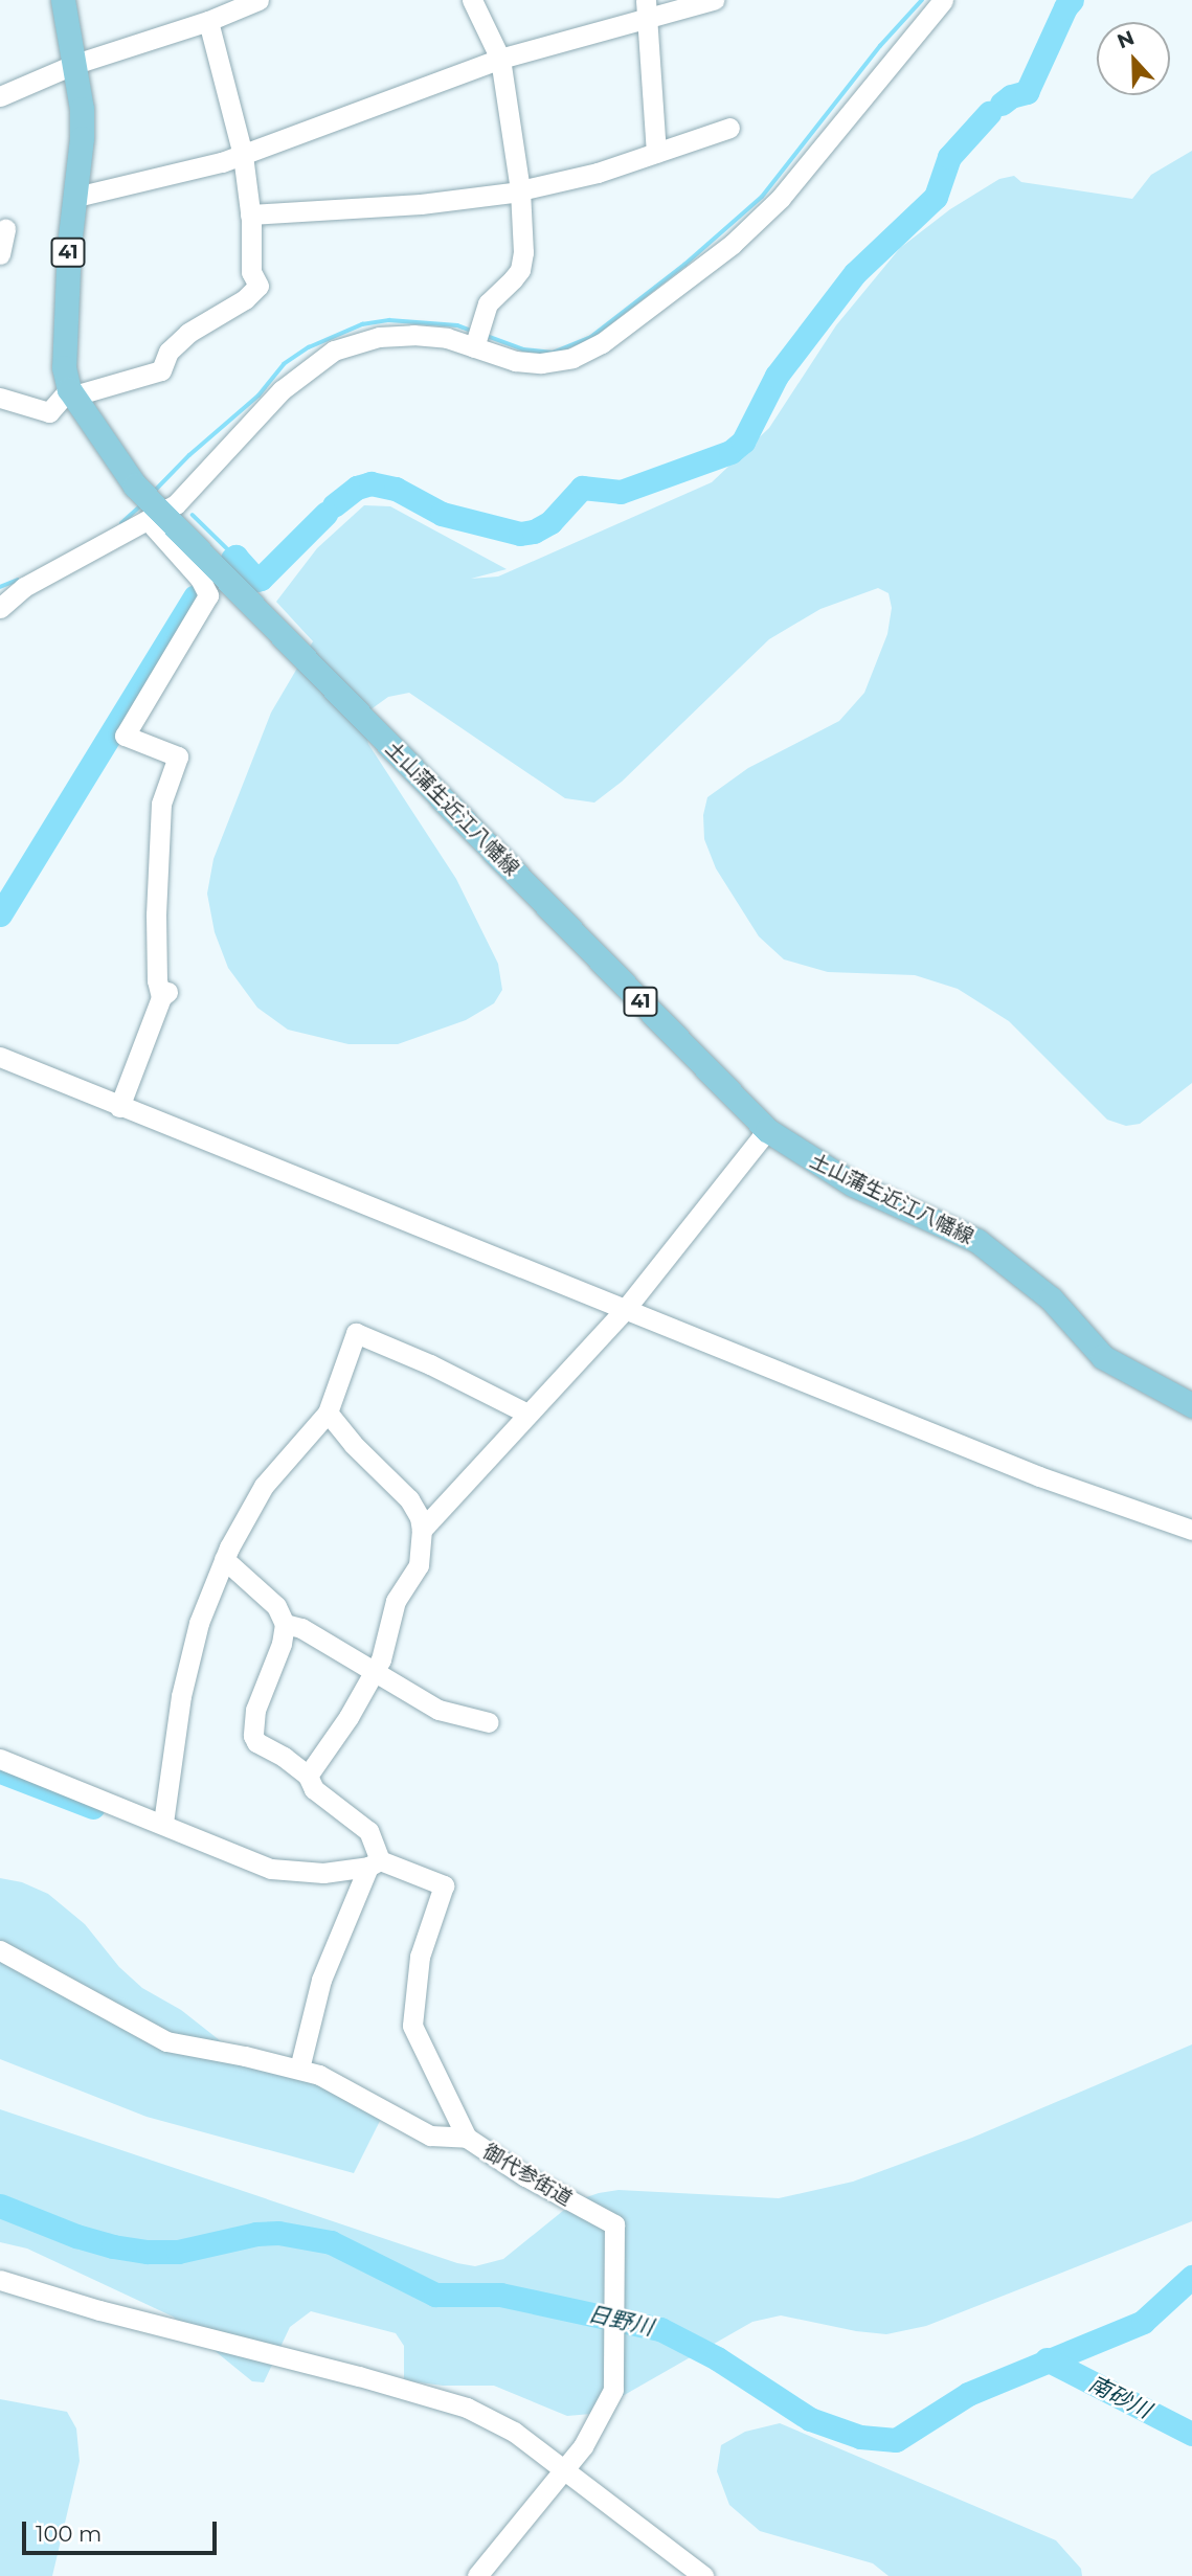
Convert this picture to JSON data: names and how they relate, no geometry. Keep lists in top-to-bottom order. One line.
{"streets":{"main road":["41","土山蒲生近江八幡線"],"street":["御代参街道"]},"water":["日野川","南砂川"],"scale_bar":"100 m","north":"top"}
